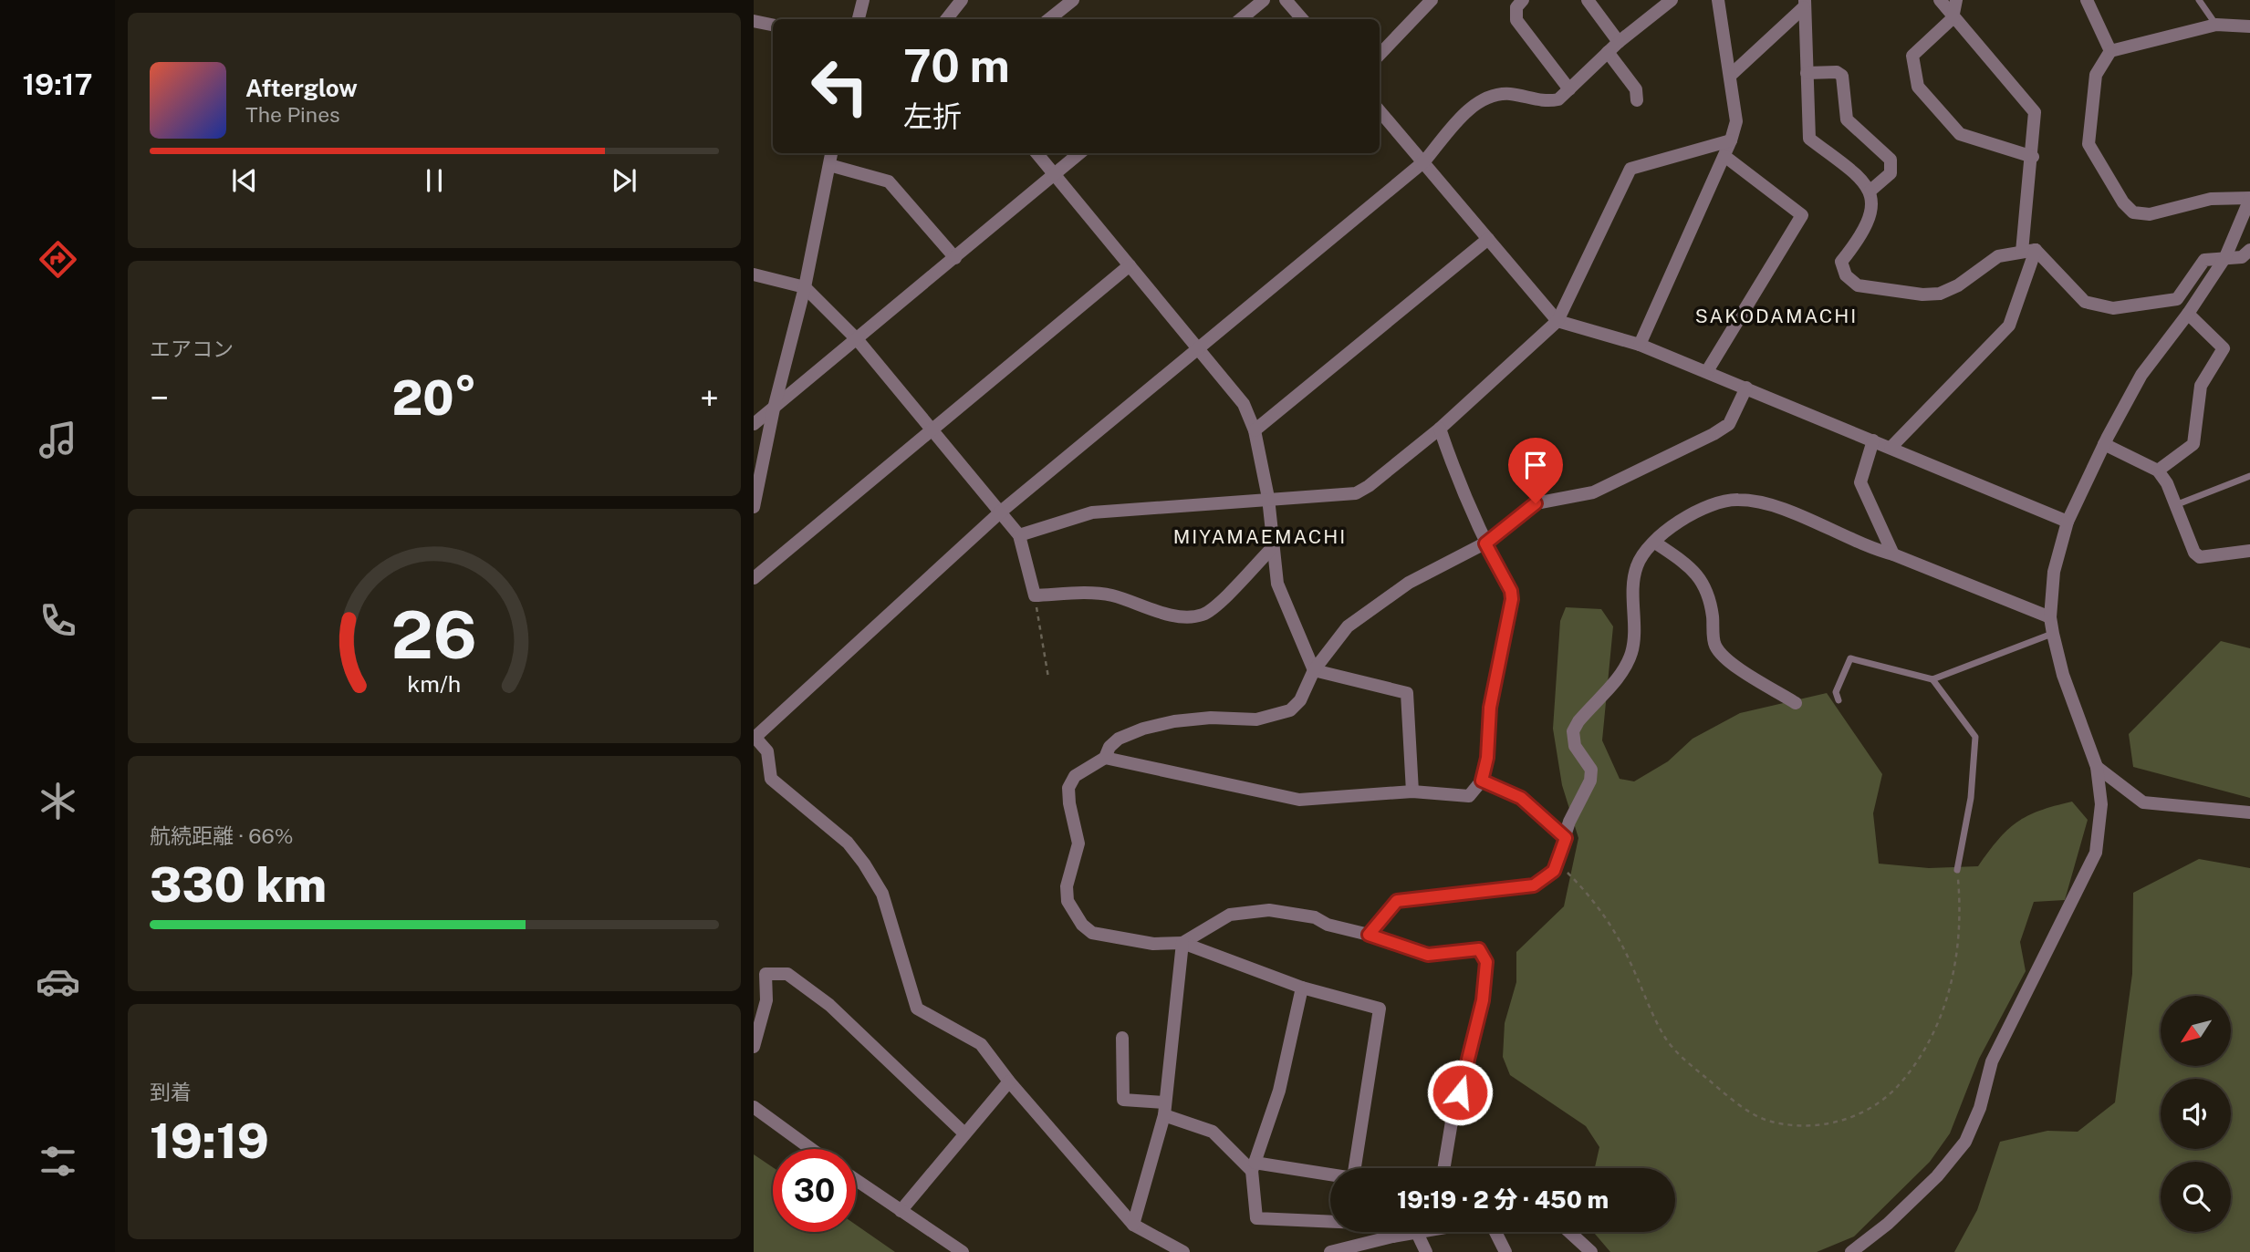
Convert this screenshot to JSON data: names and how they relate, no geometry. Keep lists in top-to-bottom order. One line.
{"districts":["SAKODAMACHI","MIYAMAEMACHI"],"north":"bottom left","page":{"tabs":"19:17","turn":["70 m","左折"],"song":["Afterglow","The Pines"],"tile":["エアコン",["航続距離 · 66%","330 km"],["到着","19:19"]],"heat":["−","20°","+"],"limit":"30","trip":"19:19 · 2 分 · 450 m","gauge":["26","km/h"]}}
